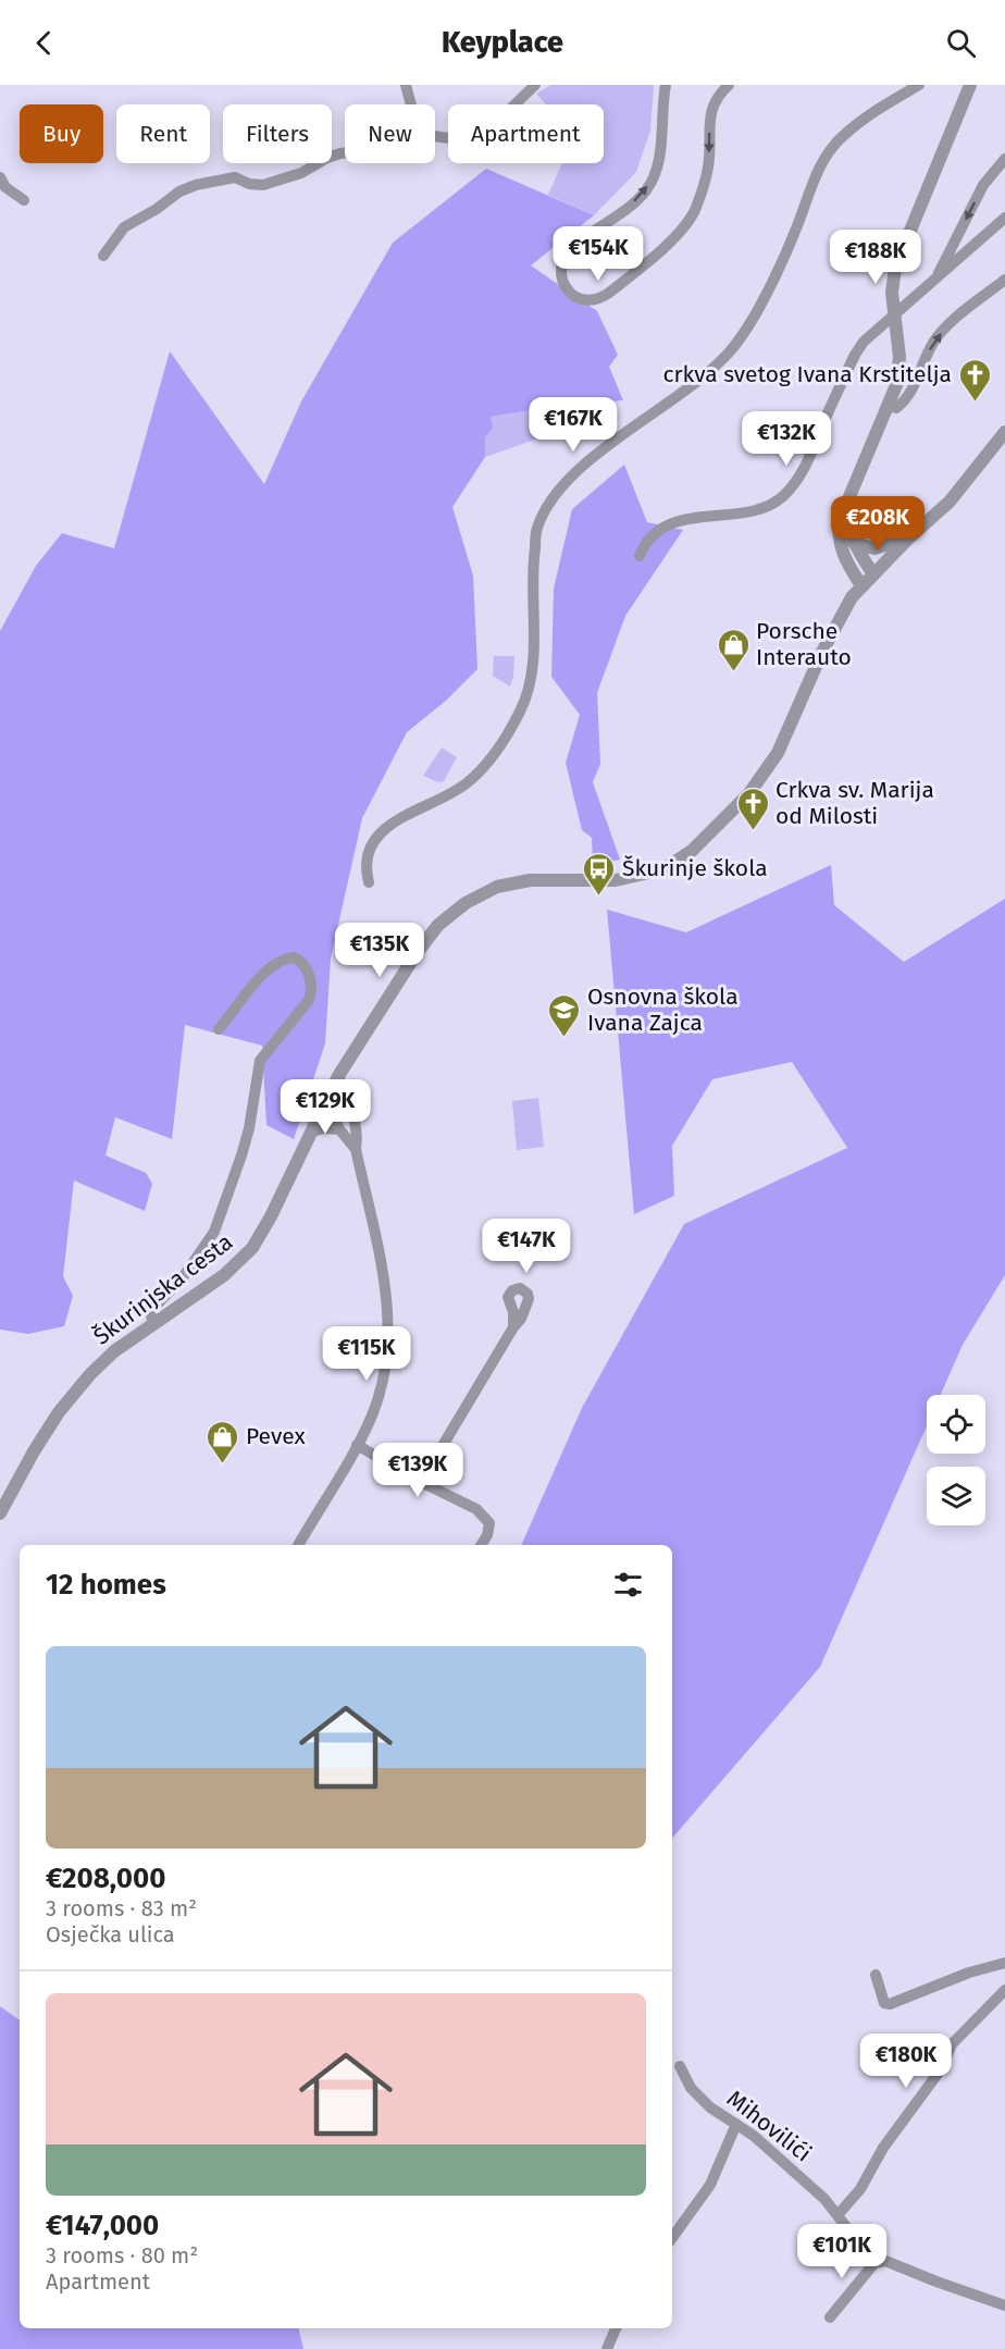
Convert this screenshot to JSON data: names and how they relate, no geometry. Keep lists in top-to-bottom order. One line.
{"streets":{"street":["Škurinjska cesta","Mihovilići"]},"places":{"church":["crkva svetog Ivana Krstitelja","Crkva sv. Marija od Milosti"],"shop":["Porsche Interauto","Pevex"],"bus stop":["Škurinje škola"],"school or university":["Osnovna škola Ivana Zajca"]},"page":{"header":"Keyplace","chip":["Buy","Rent","Filters","New","Apartment"],"price":["€154K","€188K","€167K","€132K","€208K","€135K","€129K","€147K","€115K","€139K","€180K","€101K"],"heading":"12 homes","list":[{"name":"€208,000","note":"3 rooms · 83 m² · Osječka ulica"},{"name":"€147,000","note":"3 rooms · 80 m² · Apartment"}]}}
